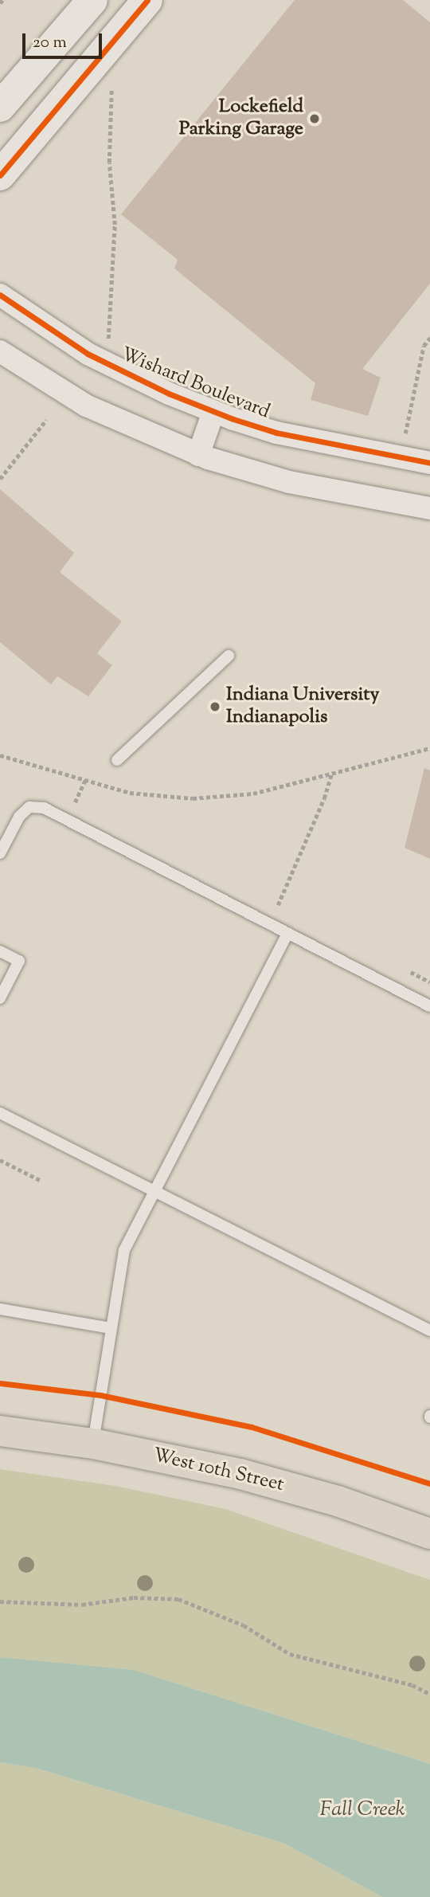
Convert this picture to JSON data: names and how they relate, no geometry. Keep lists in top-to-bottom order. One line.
{"streets":{"main road":["West 10th Street"],"street":["Wishard Boulevard"]},"water":["Fall Creek"],"places":["Lockefield Parking Garage","Indiana University Indianapolis"],"scale_bar":"20 m"}
